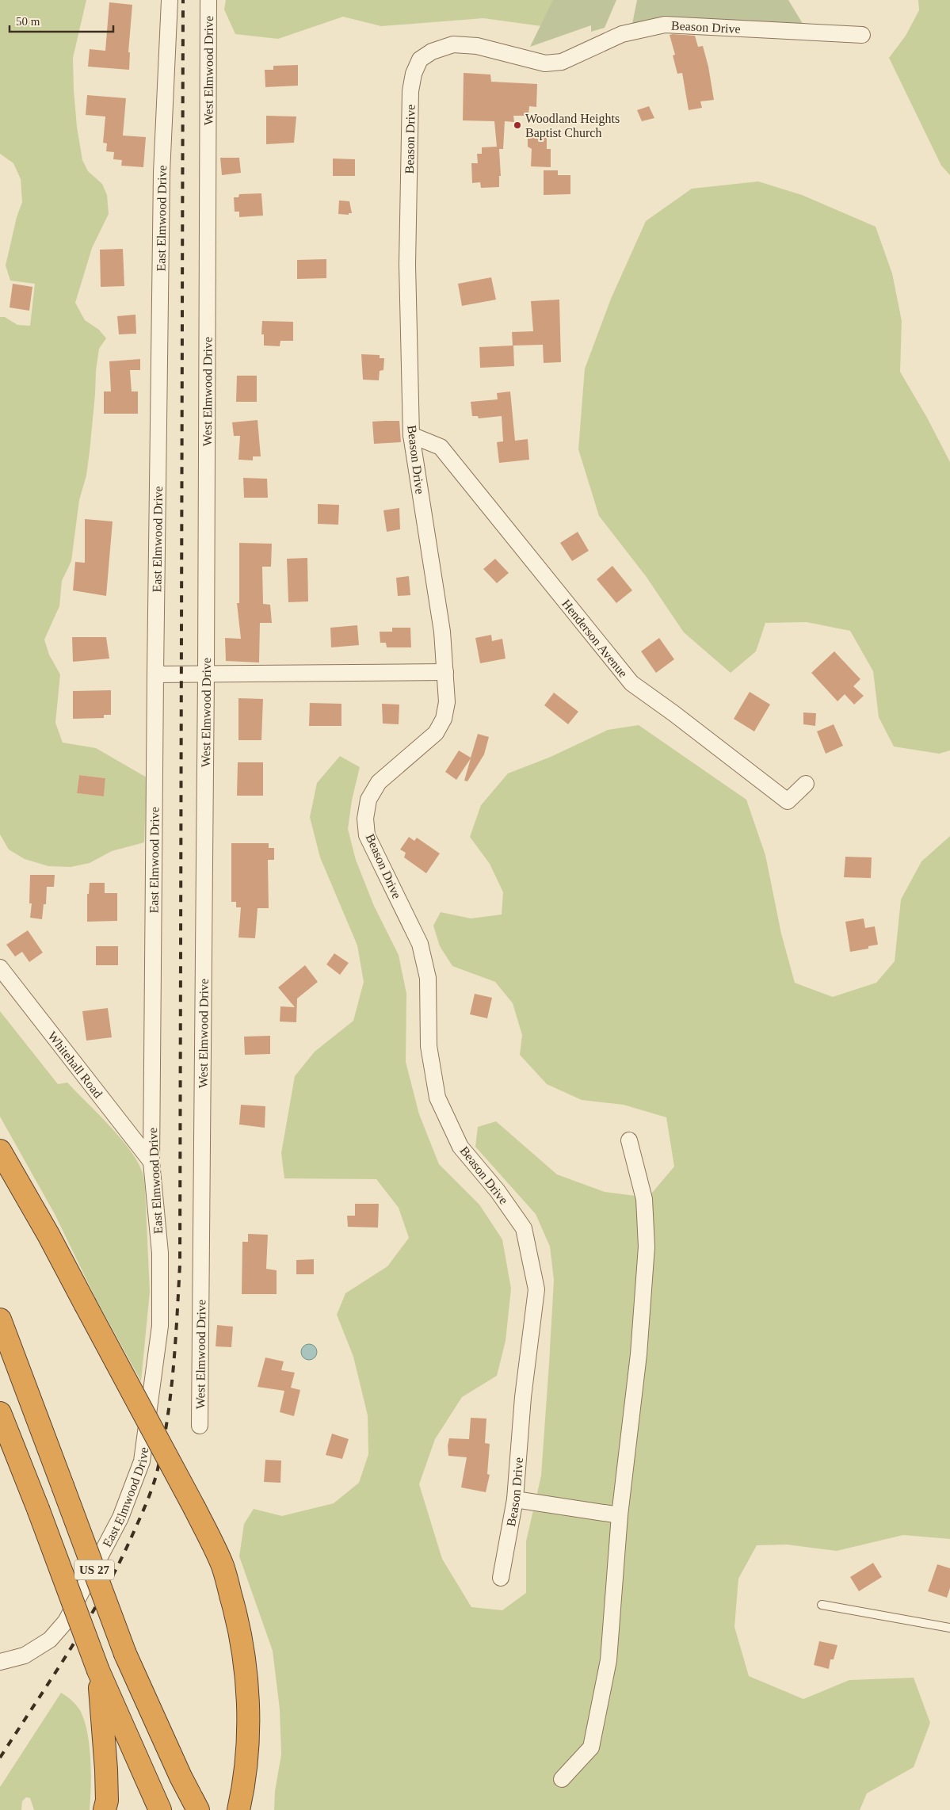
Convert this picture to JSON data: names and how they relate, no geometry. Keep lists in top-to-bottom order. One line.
{"streets":{"highway":["US 27"],"street":["Beason Drive","West Elmwood Drive","East Elmwood Drive","Henderson Avenue","Whitehall Road"]},"crossings":[["Beason Drive","Henderson Avenue"],["East Elmwood Drive","Whitehall Road"]],"places":["Woodland Heights Baptist Church"],"scale_bar":"50 m"}
